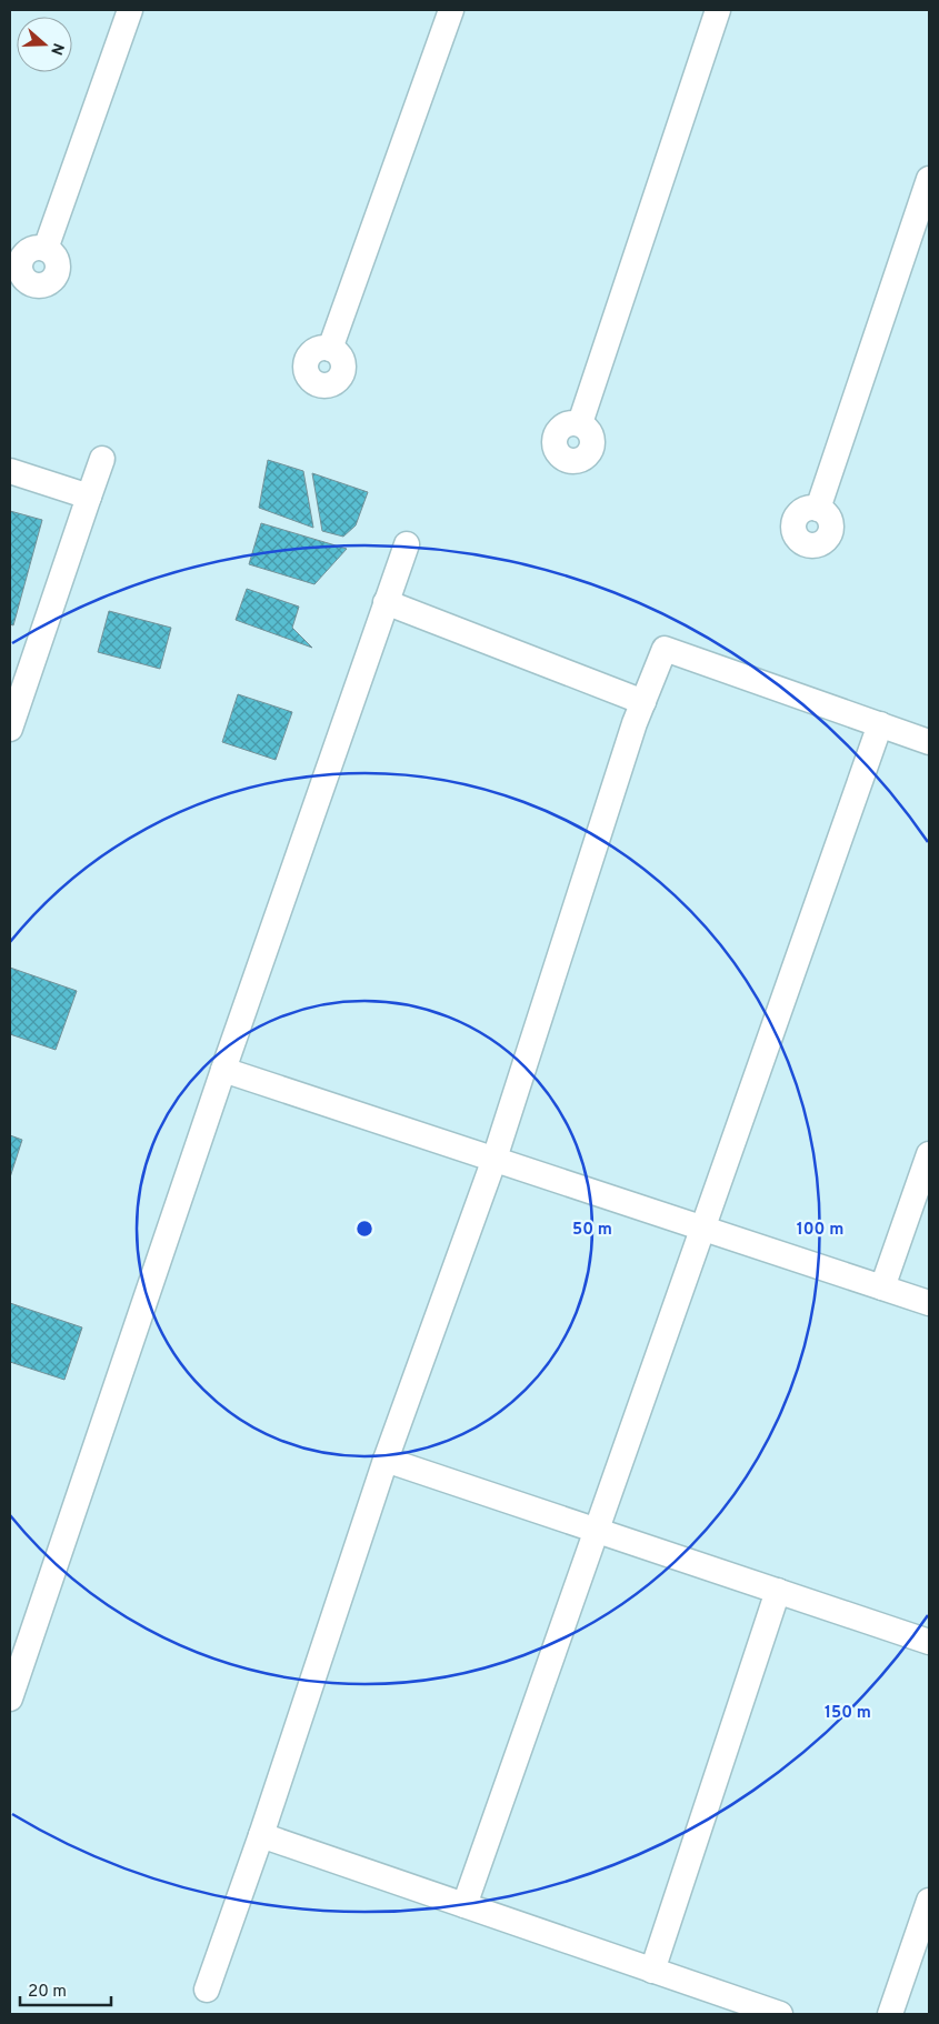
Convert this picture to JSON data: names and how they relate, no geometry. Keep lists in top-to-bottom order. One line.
{"scale_bar":"20 m","north":"right","rings":["50 m","100 m","150 m"]}
